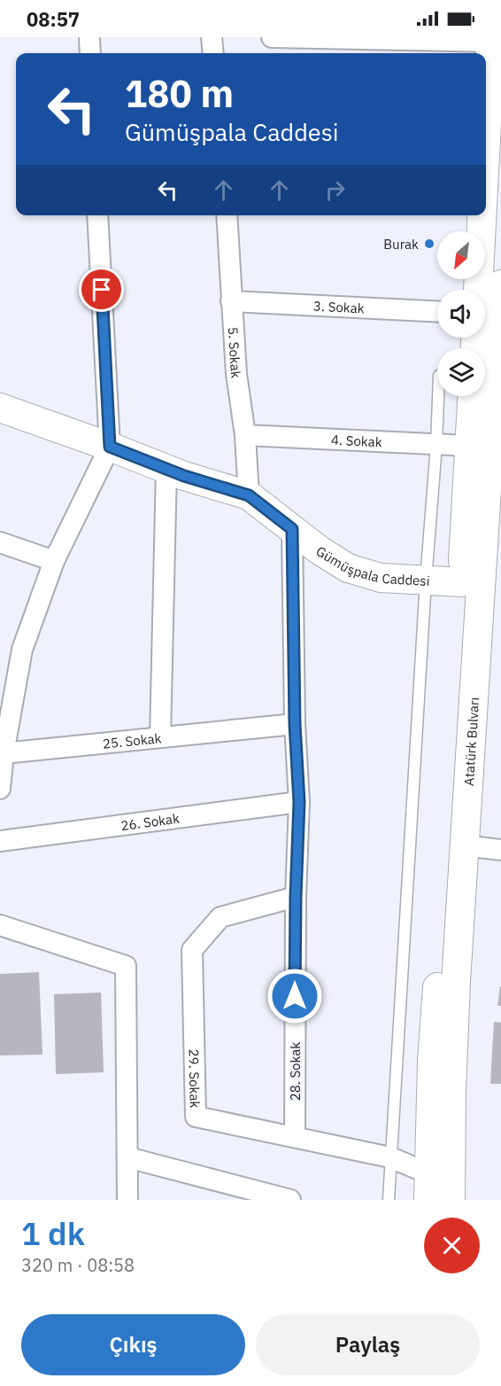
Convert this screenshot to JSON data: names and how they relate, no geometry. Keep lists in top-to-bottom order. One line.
{"streets":{"main road":["Gümüşpala Caddesi","Atatürk Bulvarı"],"street":["3. Sokak","5. Sokak","4. Sokak","25. Sokak","26. Sokak","28. Sokak","29. Sokak"]},"crossings":[["3. Sokak","5. Sokak"],["5. Sokak","4. Sokak"],["5. Sokak","Gümüşpala Caddesi"],["4. Sokak","Atatürk Bulvarı"],["Gümüşpala Caddesi","Atatürk Bulvarı"],["Gümüşpala Caddesi","28. Sokak"],["25. Sokak","28. Sokak"],["Atatürk Bulvarı","29. Sokak"],["26. Sokak","28. Sokak"],["28. Sokak","29. Sokak"]],"places":["Burak"],"north":"bottom left","page":{"status":"08:57","turn":["180 m","Gümüşpala Caddesi"],"heading":["1 dk","320 m · 08:58"],"buttons":["Çıkış","Paylaş"]}}
